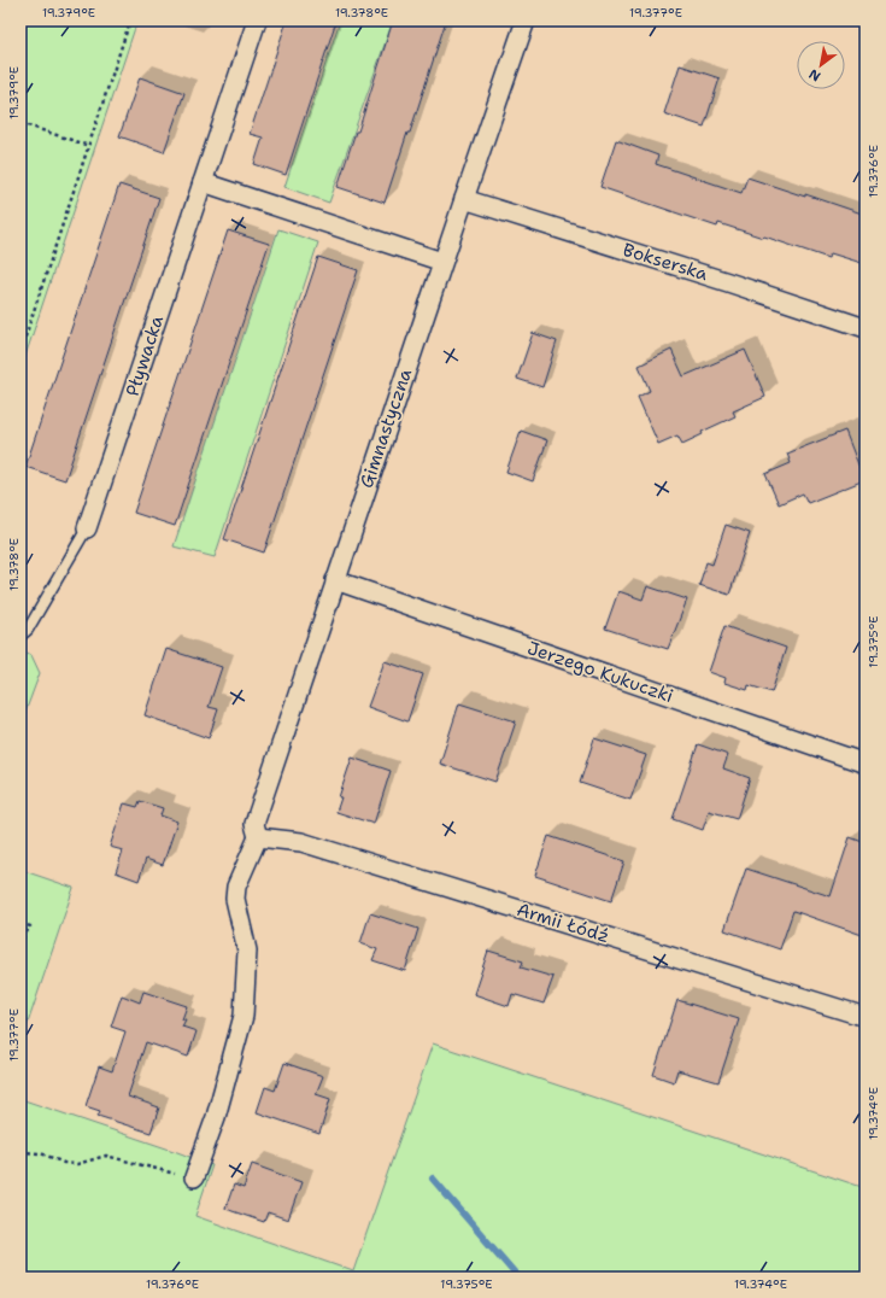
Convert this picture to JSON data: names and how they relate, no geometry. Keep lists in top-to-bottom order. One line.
{"streets":{"street":["Bokserska","Pływacka","Gimnastyczna","Jerzego Kukuczki","Armii Łódź"]},"crossings":[["Bokserska","Gimnastyczna"],["Gimnastyczna","Jerzego Kukuczki"],["Gimnastyczna","Armii Łódź"]],"north":"bottom left","coordinates":["19.379°E","19.378°E","19.377°E","19.376°E","19.375°E","19.374°E"]}
